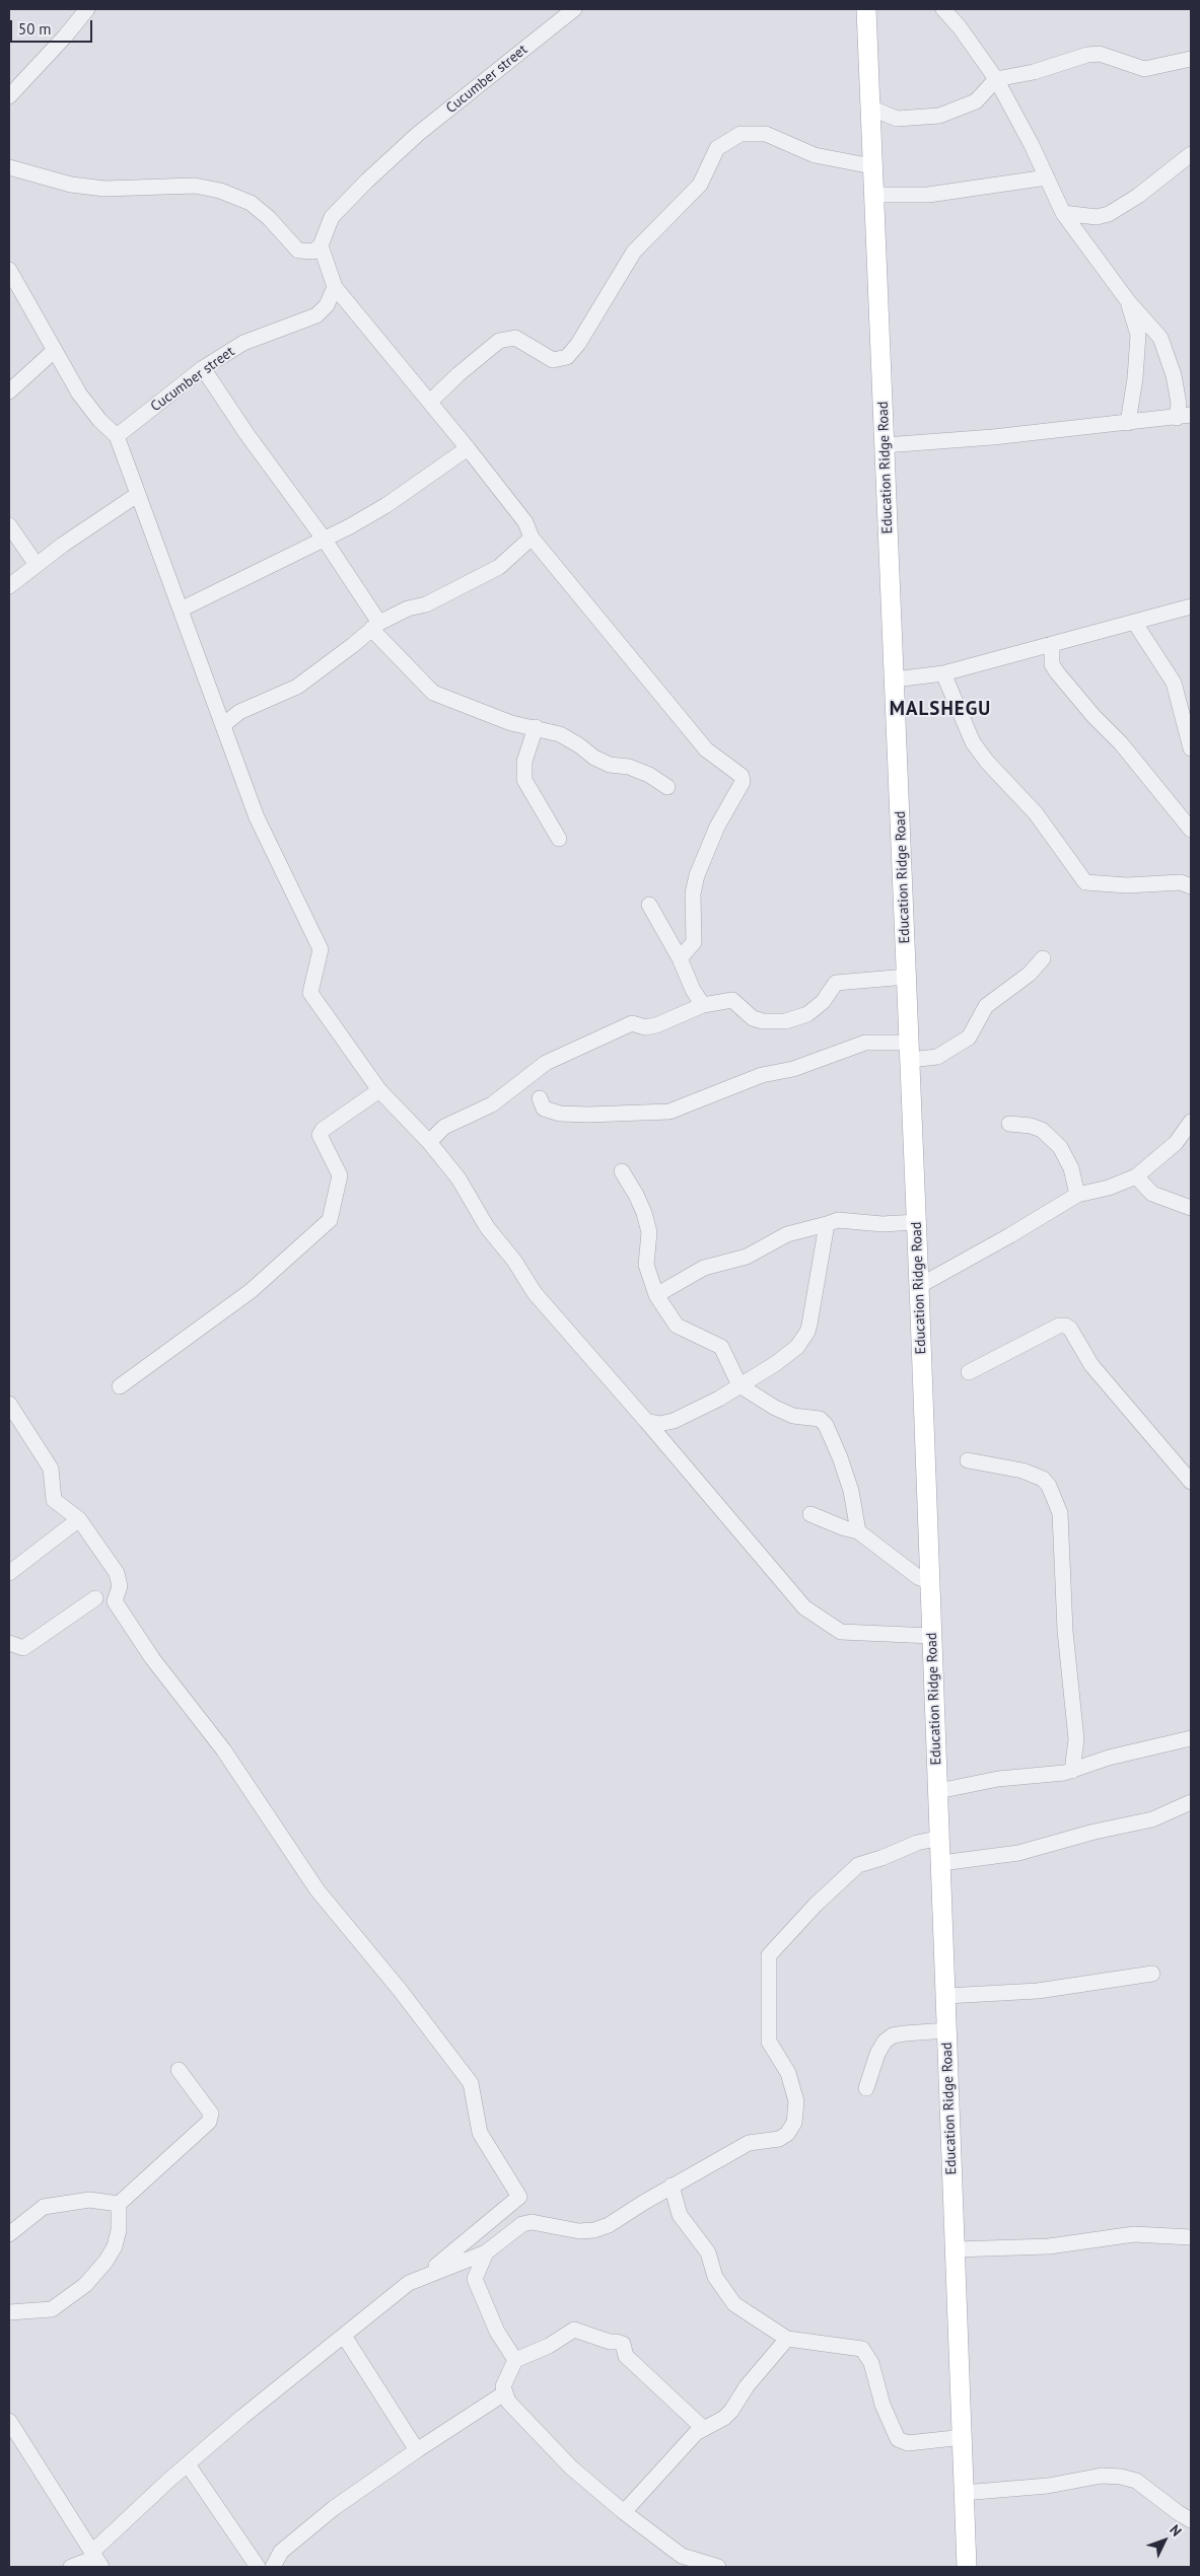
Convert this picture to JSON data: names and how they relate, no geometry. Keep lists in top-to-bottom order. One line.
{"streets":{"main road":["Education Ridge Road"],"street":["Cucumber street"]},"districts":["MALSHEGU"],"scale_bar":"50 m","north":"top right"}
